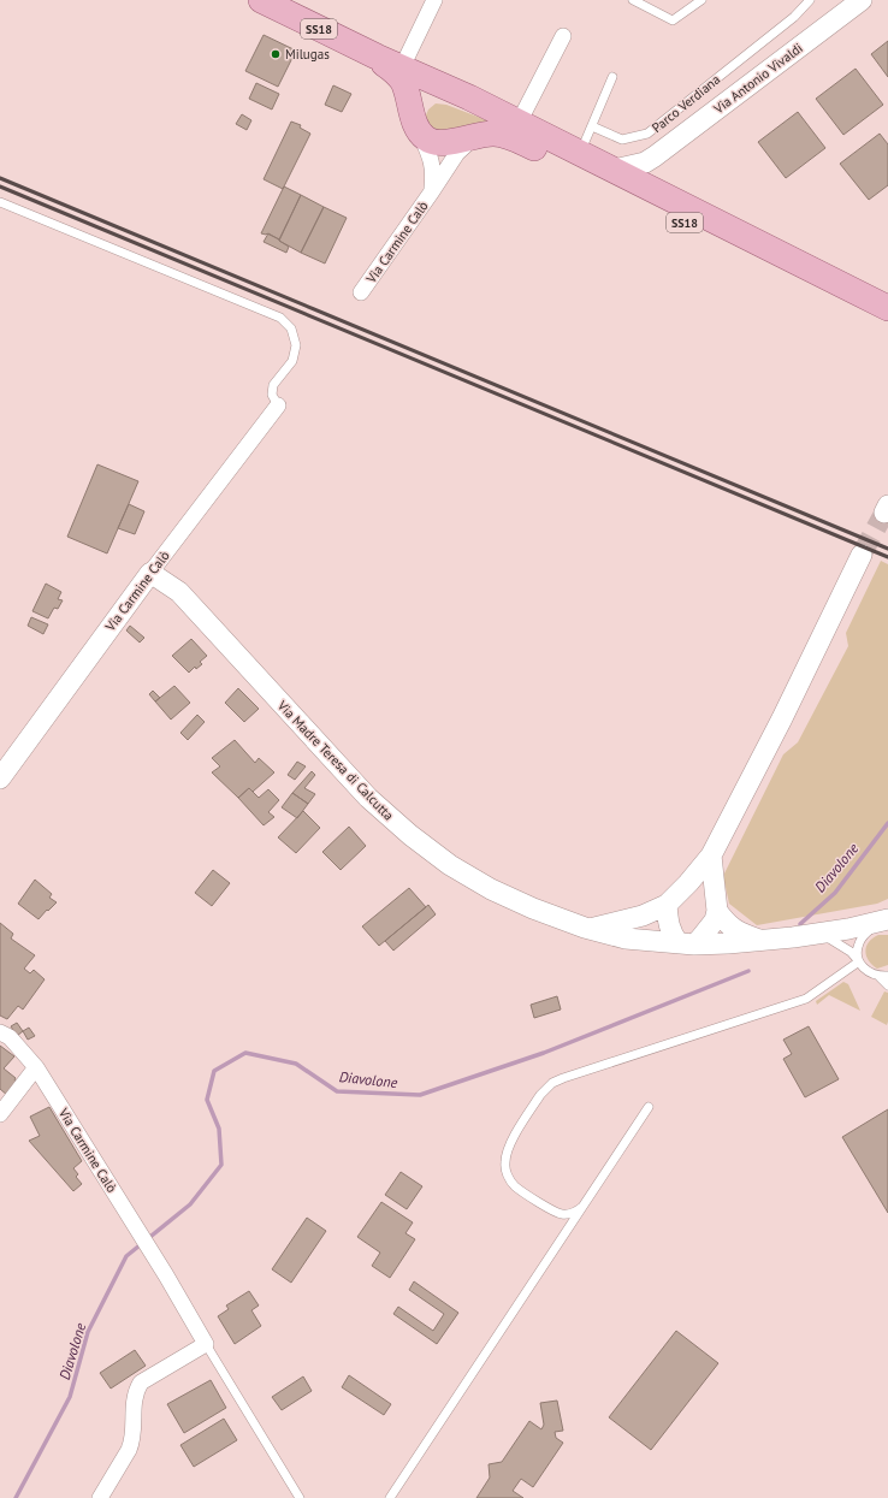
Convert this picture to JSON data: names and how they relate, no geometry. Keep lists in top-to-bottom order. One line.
{"streets":{"main road":["SS18"],"street":["Via Antonio Vivaldi","Via Carmine Calò","Via Madre Teresa di Calcutta"],"lane":["Parco Verdiana"]},"crossings":[["SS18","Via Antonio Vivaldi"],["SS18","Via Carmine Calò"],["Via Carmine Calò","Via Madre Teresa di Calcutta"]],"water":["Diavolone"],"places":["Milugas"]}
